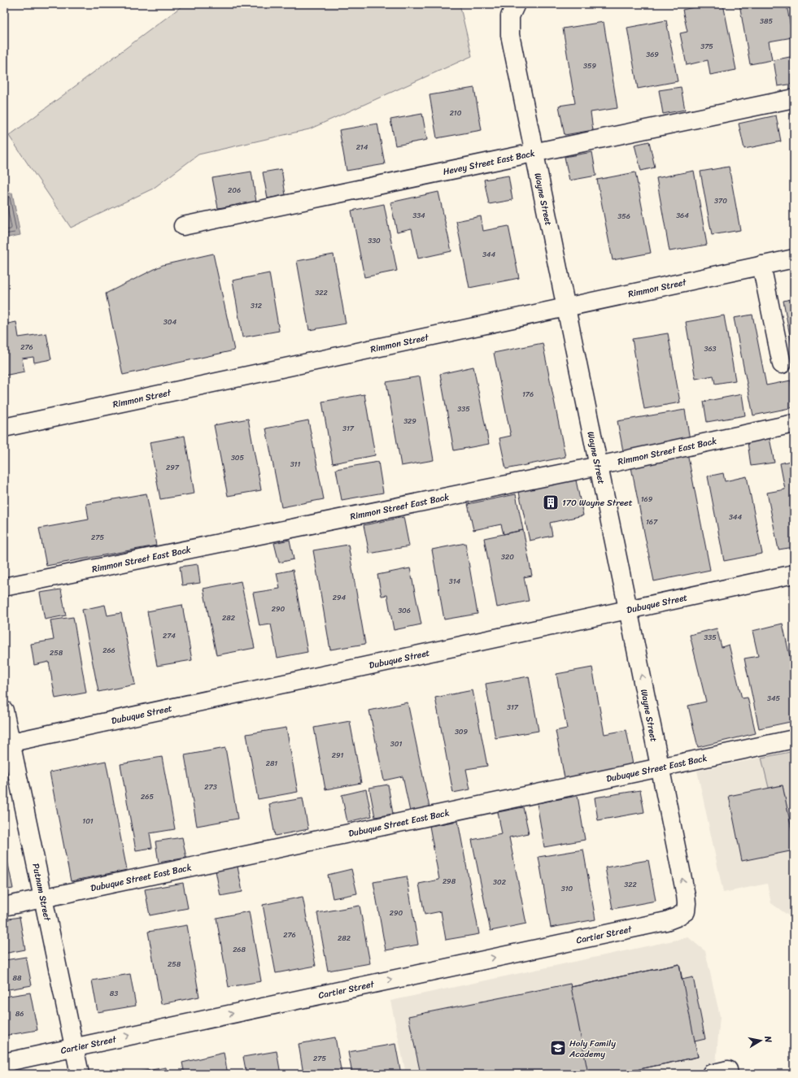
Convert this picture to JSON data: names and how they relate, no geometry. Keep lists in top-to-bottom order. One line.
{"streets":{"street":["Hevey Street East Back","Wayne Street","Rimmon Street","Rimmon Street East Back","Dubuque Street","Dubuque Street East Back","Putnam Street","Cartier Street"]},"crossings":[["Hevey Street East Back","Wayne Street"],["Wayne Street","Rimmon Street"],["Wayne Street","Rimmon Street East Back"],["Wayne Street","Dubuque Street"],["Wayne Street","Dubuque Street East Back"],["Wayne Street","Cartier Street"],["Dubuque Street","Putnam Street"],["Dubuque Street East Back","Putnam Street"],["Putnam Street","Cartier Street"]],"one_way":["Cartier Street"],"places":{"building":["170 Wayne Street"],"school or university":["Holy Family Academy"]},"house_numbers":["385","375","369","359","210","214","206","370","334","364","356","330","344","322","312","304","276","363","176","335","329","317","305","311","297","169","344","167","275","320","314","294","290","306","282","274","335","266","258","345","317","309","301","291","281","273","265","101","298","302","322","310","290","276","282","268","258","88","83","86","275"],"north":"right"}
